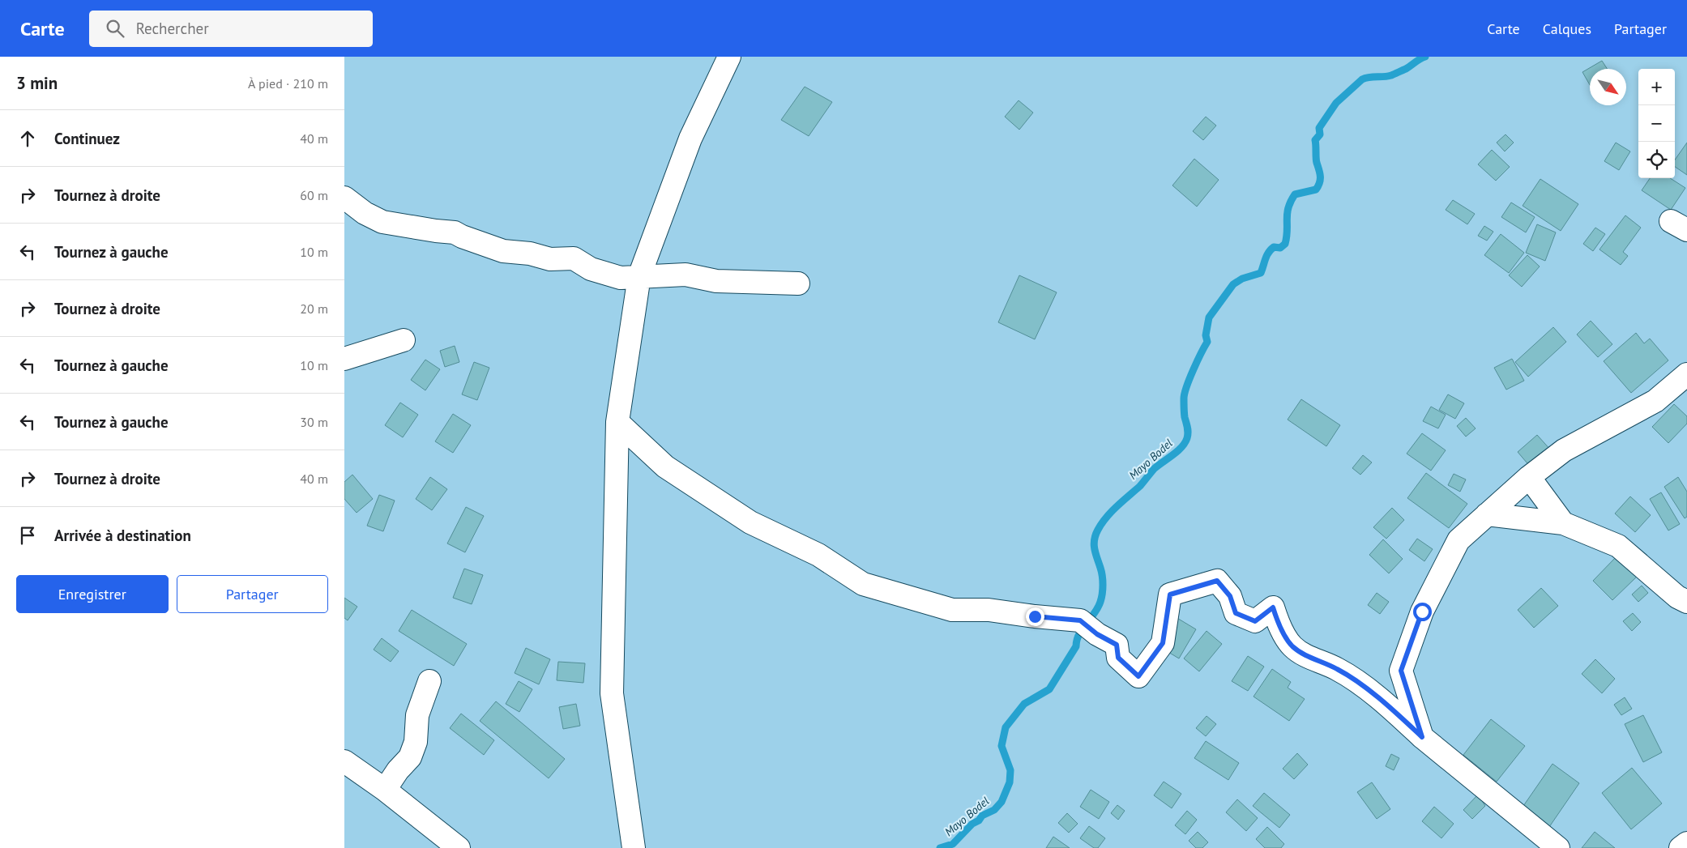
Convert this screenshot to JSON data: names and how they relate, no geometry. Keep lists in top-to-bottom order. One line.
{"water":["Mayo Bodel"],"north":"bottom right","page":{"header":"Carte","search":"Rechercher","nav":["Carte","Calques","Partager"],"heading":["3 min","À pied · 210 m"],"map_buttons":["+","−"],"list":[["Continuez","40 m"],["Tournez à droite","60 m"],["Tournez à gauche","10 m"],["Tournez à droite","20 m"],["Tournez à gauche","10 m"],["Tournez à gauche","30 m"],["Tournez à droite","40 m"],"Arrivée à destination"],"buttons":["Enregistrer","Partager"]}}
